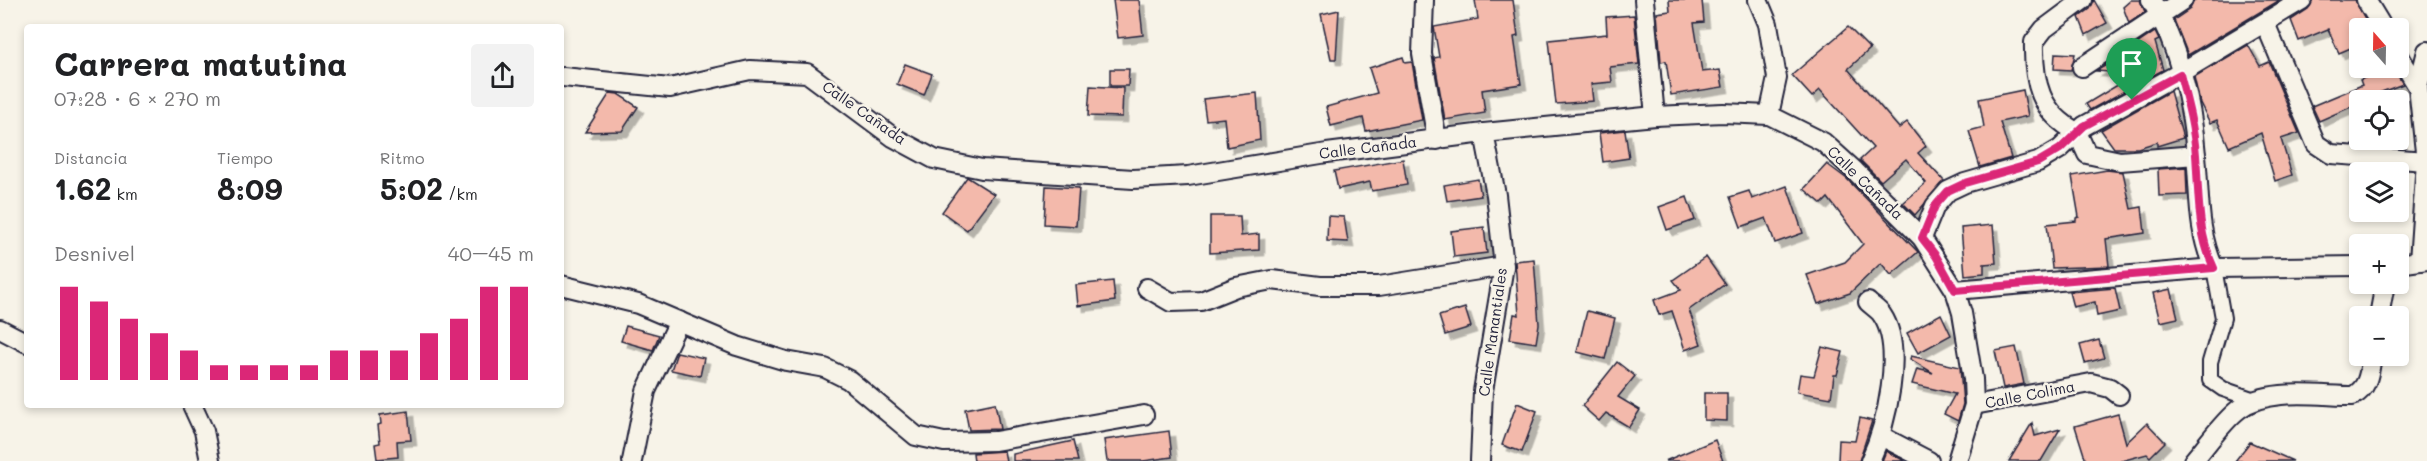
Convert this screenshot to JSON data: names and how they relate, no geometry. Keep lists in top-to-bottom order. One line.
{"streets":{"street":["Calle Cañada","Calle Manantiales","Calle Colima"]},"crossings":[["Calle Cañada","Calle Manantiales"],["Calle Cañada","Calle Colima"]],"north":"top","page":{"map_buttons":["+","−"],"heading":["Carrera matutina","07:28 · 6 × 270 m"],"stats":[["Distancia","1.62 km"],["Tiempo","8:09"],["Ritmo","5:02 /km"]],"chart":["Desnivel","40–45 m"]}}
